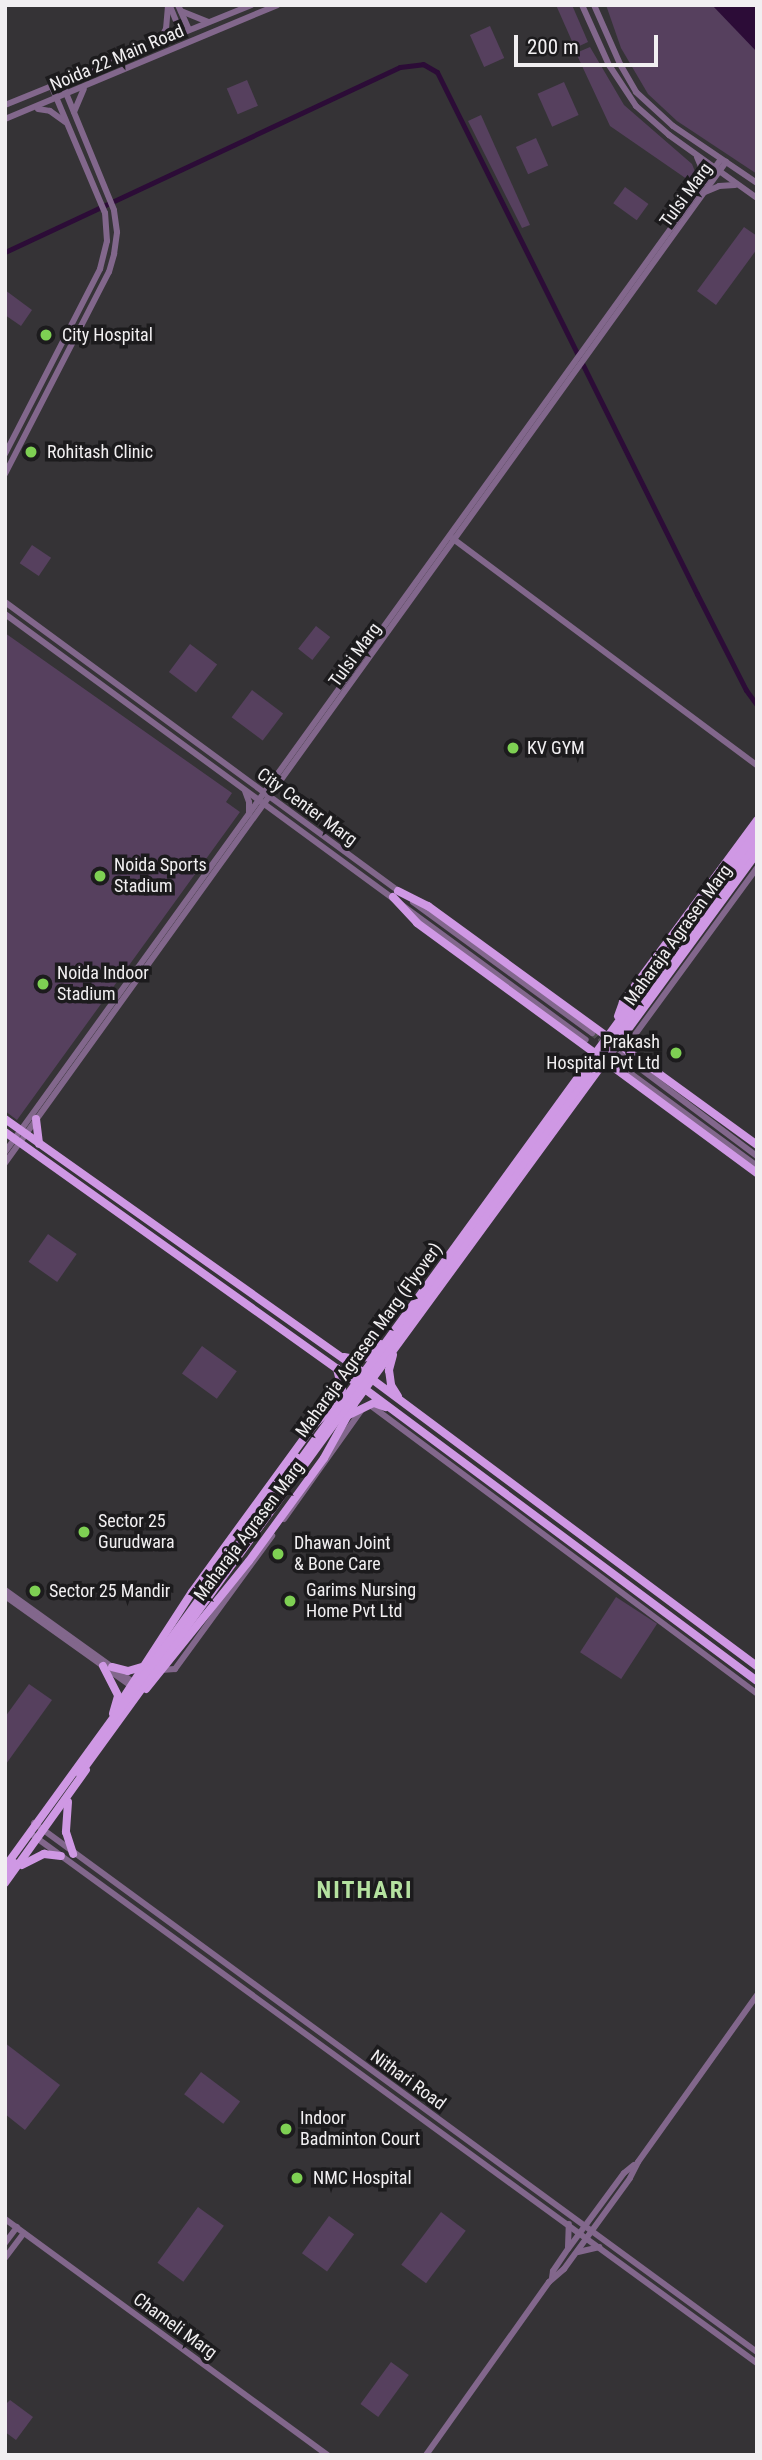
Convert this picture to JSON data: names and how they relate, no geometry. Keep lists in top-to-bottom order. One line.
{"streets":{"main road":["Maharaja Agrasen Marg","Maharaja Agrasen Marg (Flyover)"],"street":["Noida 22 Main Road","Tulsi Marg","City Center Marg","Nithari Road","Chameli Marg"]},"crossings":[["Tulsi Marg","City Center Marg"],["Maharaja Agrasen Marg","Maharaja Agrasen Marg (Flyover)"],["Maharaja Agrasen Marg","Nithari Road"]],"districts":["NITHARI"],"places":["City Hospital","Rohitash Clinic","KV GYM","Noida Sports Stadium","Noida Indoor Stadium","Prakash Hospital Pvt Ltd","Sector 25 Gurudwara","Dhawan Joint & Bone Care","Sector 25 Mandir","Garims Nursing Home Pvt Ltd","Indoor Badminton Court","NMC Hospital"],"scale_bar":"200 m"}
